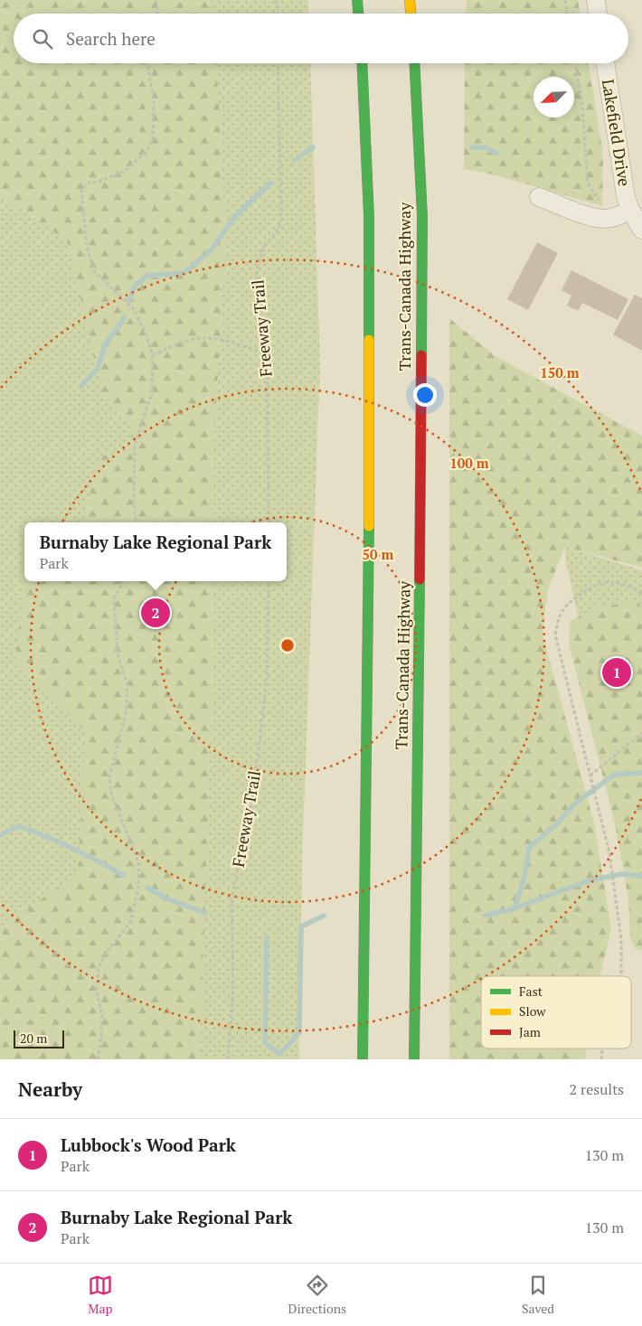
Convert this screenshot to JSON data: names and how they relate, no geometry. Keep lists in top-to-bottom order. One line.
{"streets":{"highway":["Trans-Canada Highway"],"street":["Lakefield Drive"],"path":["Freeway Trail"]},"legend":["Fast","Slow","Jam"],"scale_bar":"20 m","north":"bottom left","page":{"search":"Search here","popup":["Burnaby Lake Regional Park","Park"],"pins":["2","1"],"scale":"20 m","heading":["Nearby","2 results"],"list":[{"mark":"1","name":"Lubbock's Wood Park","note":"Park","value":"130 m"},{"mark":"2","name":"Burnaby Lake Regional Park","note":"Park","value":"130 m"}],"nav":["Map","Directions","Saved"]},"rings":["150 m","100 m","50 m"]}
